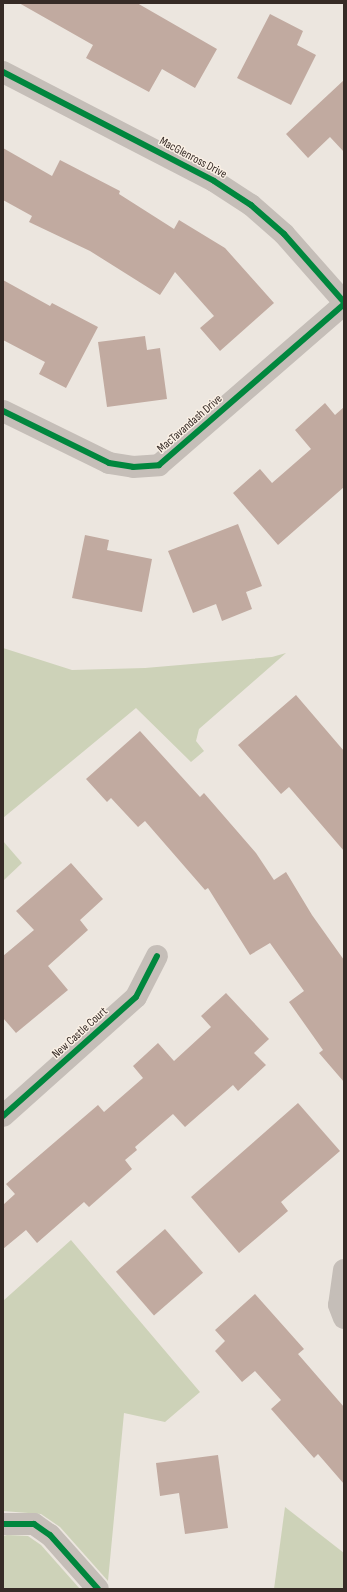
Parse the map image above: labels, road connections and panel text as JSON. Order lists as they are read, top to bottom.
{
  "streets": {
    "street": ["MacGlenross Drive", "MacTavandash Drive", "New Castle Court"]
  },
  "crossings": [
    ["MacGlenross Drive", "MacTavandash Drive"]
  ]
}
